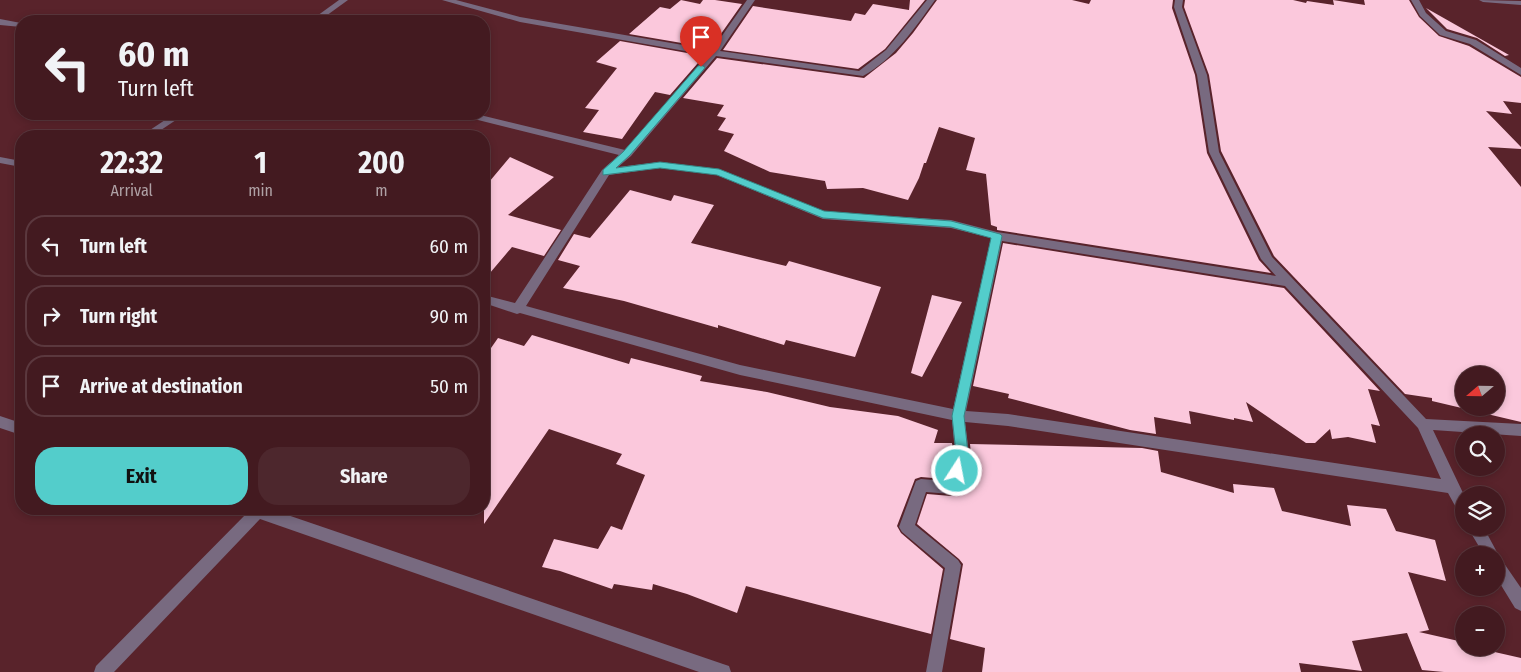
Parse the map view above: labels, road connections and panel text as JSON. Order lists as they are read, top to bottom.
{
  "north": "left",
  "page": {
    "turn": ["60 m", "Turn left"],
    "eta": [
      "22:32",
      "Arrival",
      "1",
      "min",
      "200",
      "m"
    ],
    "list": [
      {
        "name": "Turn left",
        "value": "60 m"
      },
      {
        "name": "Turn right",
        "value": "90 m"
      },
      {
        "name": "Arrive at destination",
        "value": "50 m"
      }
    ],
    "map_buttons": ["+", "−"],
    "buttons": ["Exit", "Share"]
  }
}
